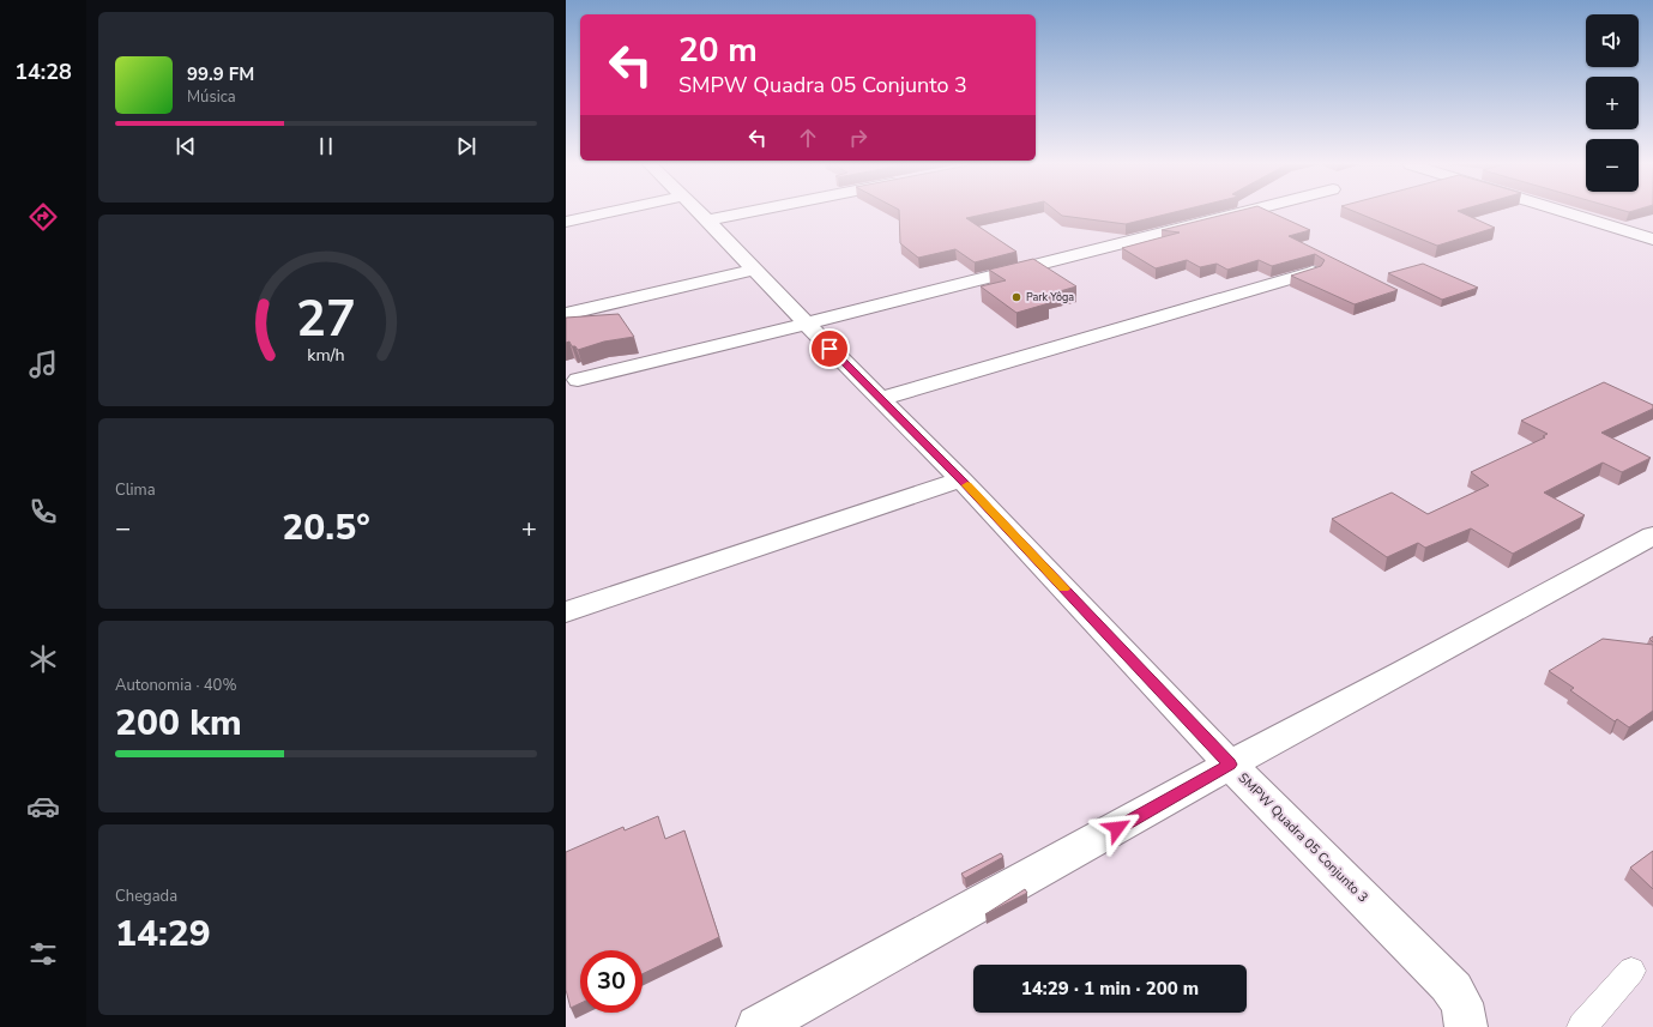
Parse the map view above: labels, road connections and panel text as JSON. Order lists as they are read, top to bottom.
{
  "streets": {
    "street": ["SMPW Quadra 05 Conjunto 3"]
  },
  "places": ["Park Yôga"],
  "page": {
    "tabs": "14:28",
    "map_buttons": ["+", "−"],
    "turn": ["20 m", "SMPW Quadra 05 Conjunto 3"],
    "song": ["99.9 FM", "Música"],
    "tile": [
      "Clima",
      ["Autonomia · 40%", "200 km"],
      ["Chegada", "14:29"]
    ],
    "heat": ["−", "20.5°", "+"],
    "limit": "30",
    "trip": "14:29 · 1 min · 200 m",
    "gauge": ["27", "km/h"]
  }
}
